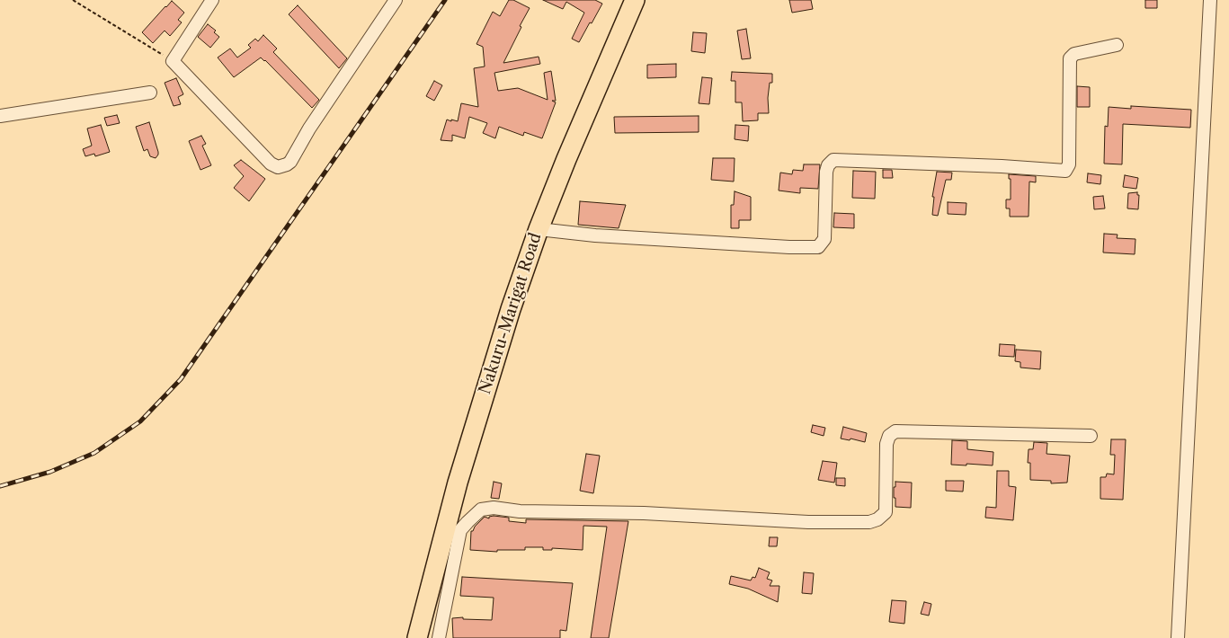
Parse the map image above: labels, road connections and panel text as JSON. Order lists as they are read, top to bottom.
{
  "streets": {
    "main road": ["Nakuru-Marigat Road"]
  }
}
